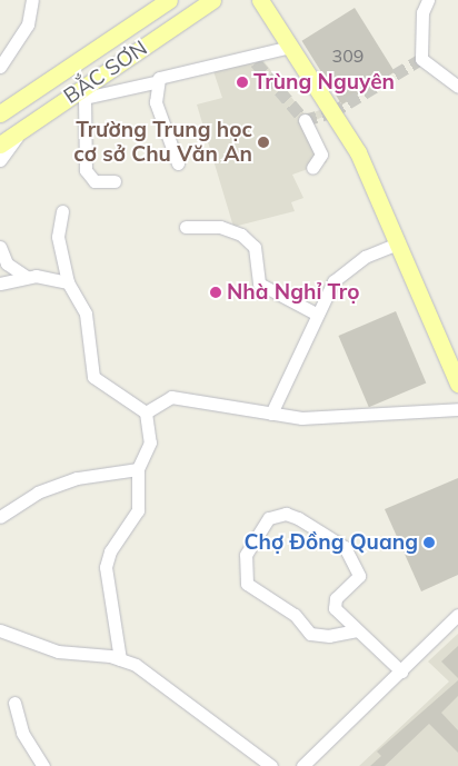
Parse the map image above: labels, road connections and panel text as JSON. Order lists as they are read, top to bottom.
{
  "streets": {
    "main road": ["BẮC SƠN"]
  },
  "places": [
    "Trùng Nguyên",
    "Trường Trung học cơ sở Chu Văn An",
    "Nhà Nghỉ Trọ",
    "Chợ Đồng Quang"
  ],
  "house_numbers": ["309"]
}
